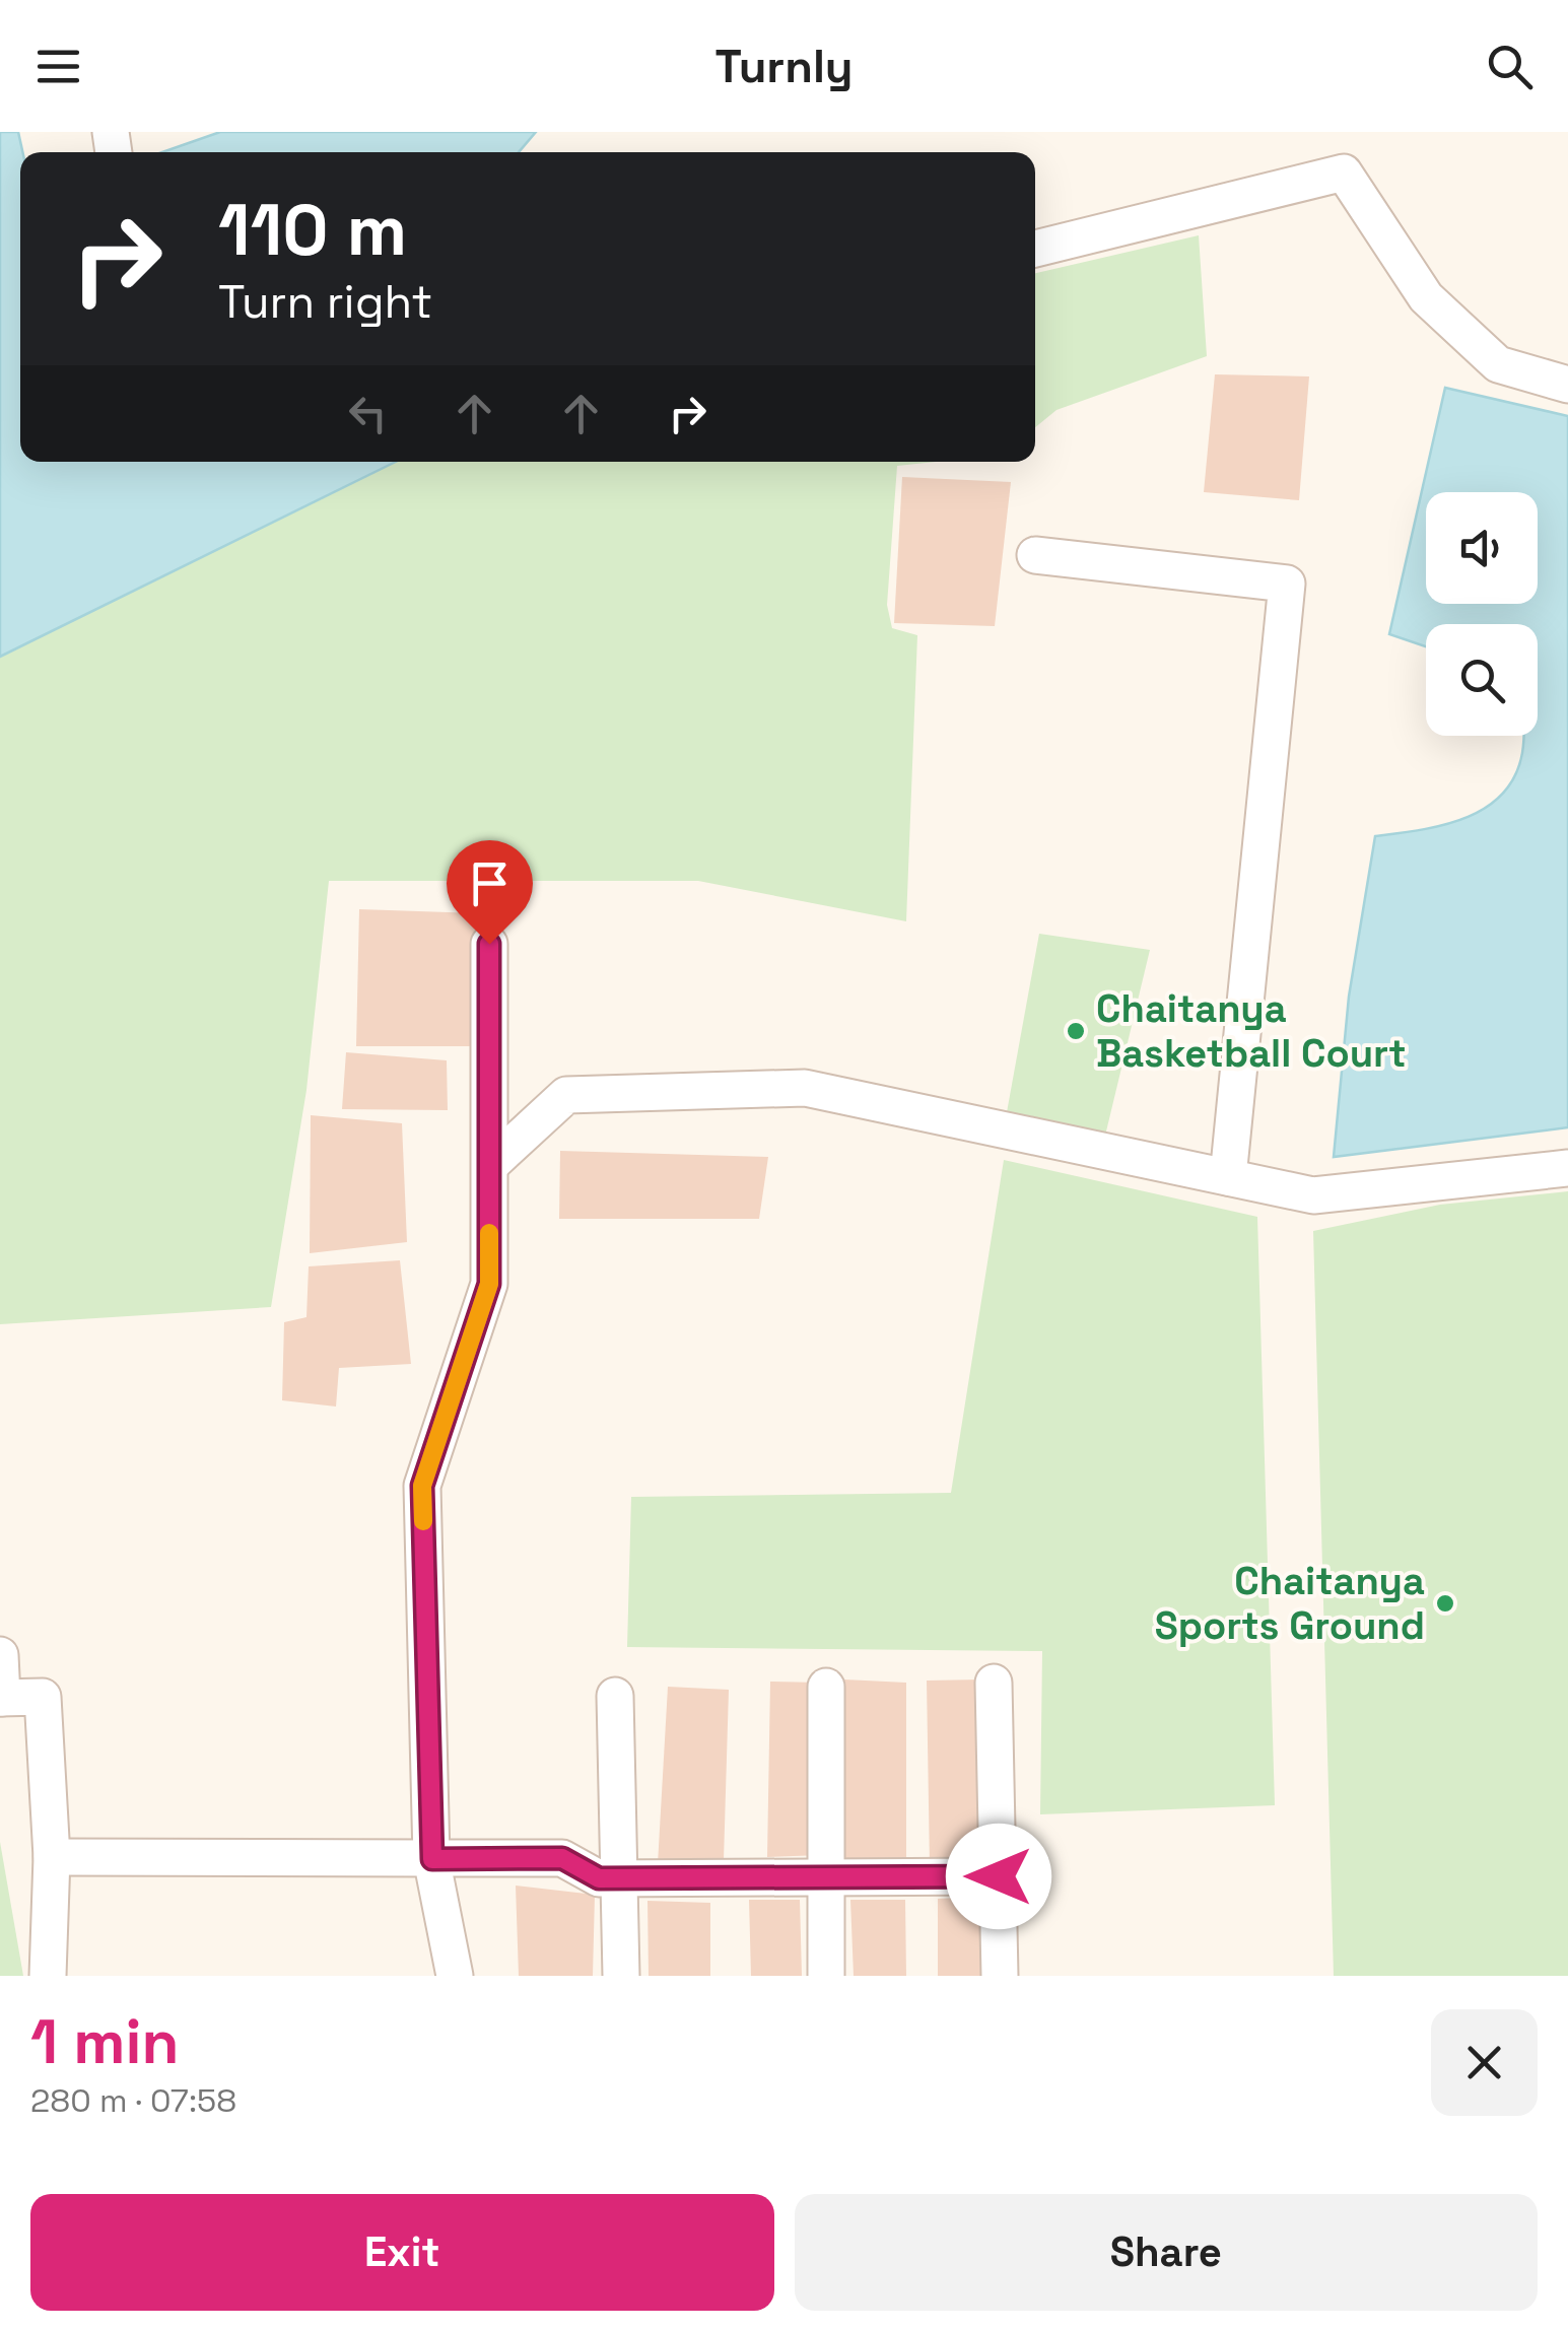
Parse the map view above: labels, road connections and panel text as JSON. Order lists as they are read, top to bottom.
{
  "places": ["Chaitanya Basketball Court", "Chaitanya Sports Ground"],
  "page": {
    "header": "Turnly",
    "turn": ["110 m", "Turn right"],
    "heading": ["1 min", "280 m · 07:58"],
    "buttons": ["Exit", "Share"]
  }
}
